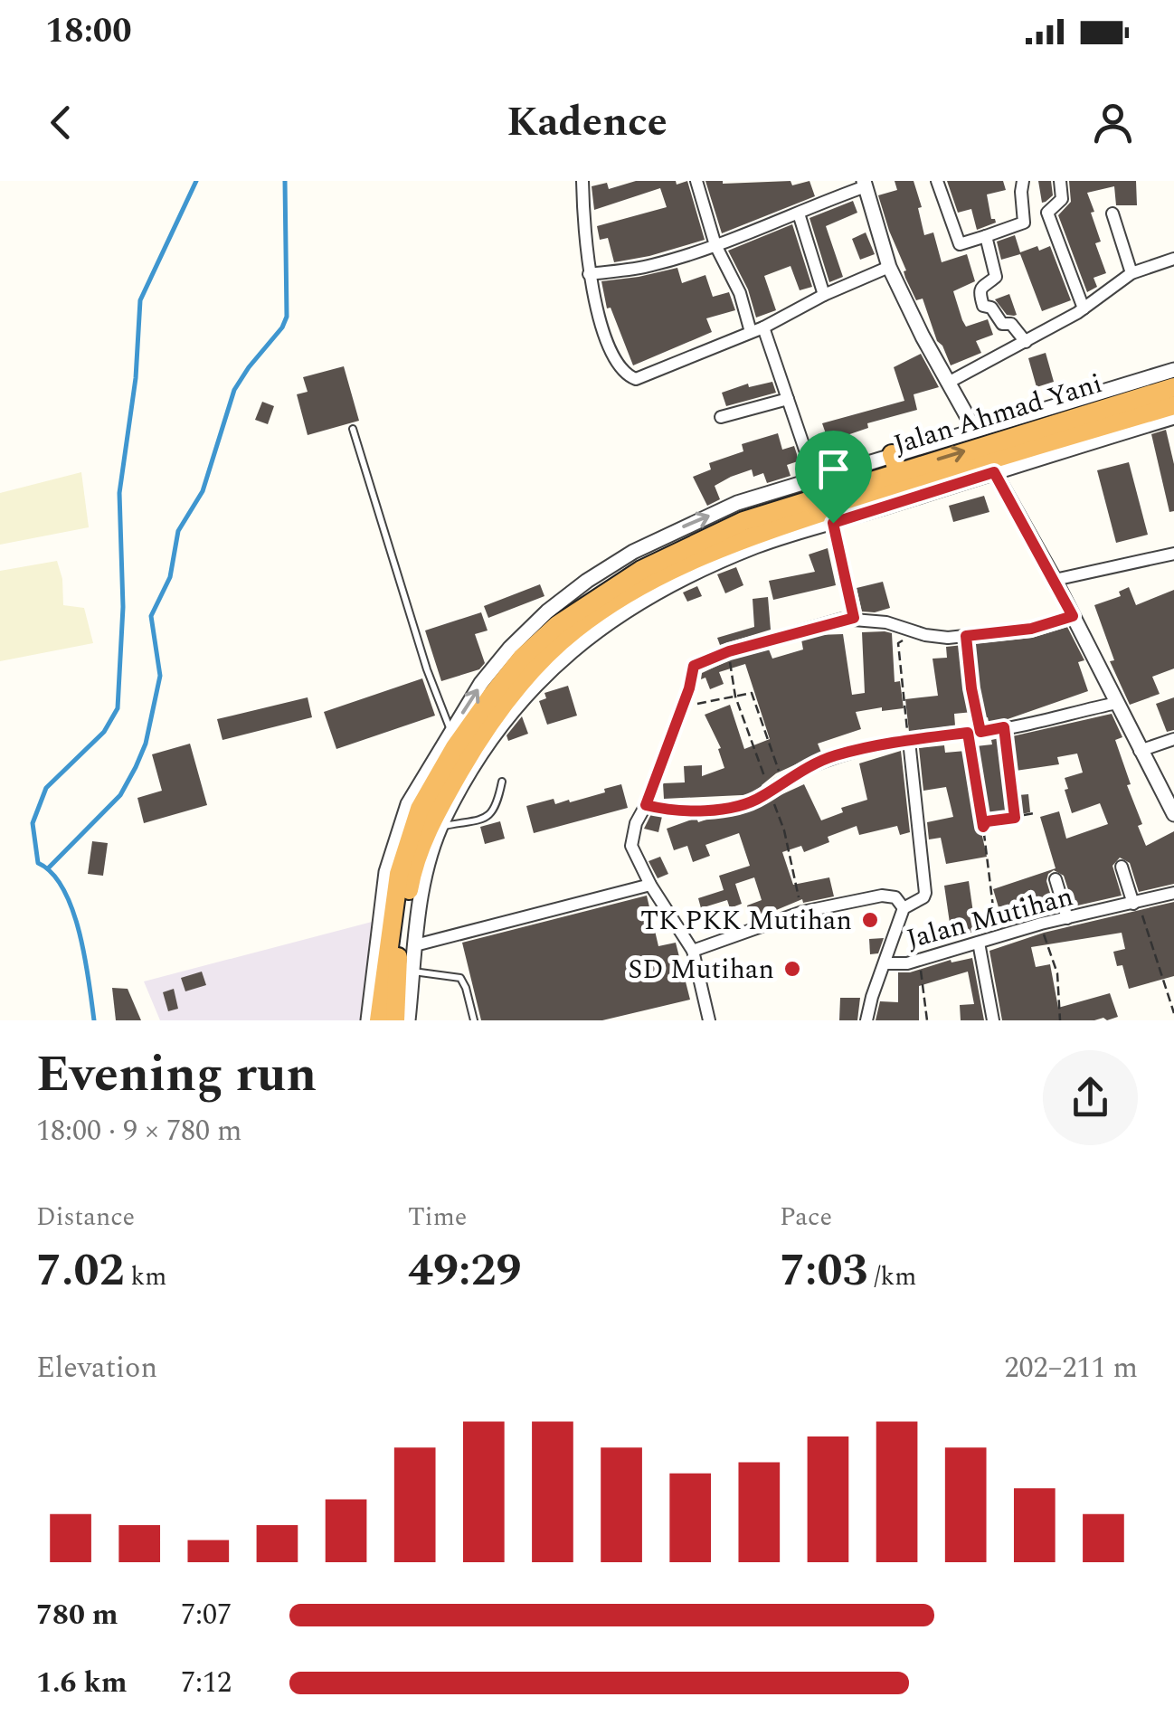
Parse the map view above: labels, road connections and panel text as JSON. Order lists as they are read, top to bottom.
{
  "streets": {
    "highway": ["Jalan Ahmad Yani"],
    "street": ["Jalan Mutihan"]
  },
  "places": ["TK PKK Mutihan", "SD Mutihan"],
  "page": {
    "status": "18:00",
    "header": "Kadence",
    "heading": ["Evening run", "18:00 · 9 × 780 m"],
    "stats": [
      ["Distance", "7.02 km"],
      ["Time", "49:29"],
      ["Pace", "7:03 /km"]
    ],
    "chart": ["Elevation", "202–211 m"],
    "list": [
      {
        "name": "780 m",
        "note": "7:07"
      },
      {
        "name": "1.6 km",
        "note": "7:12"
      }
    ]
  }
}
